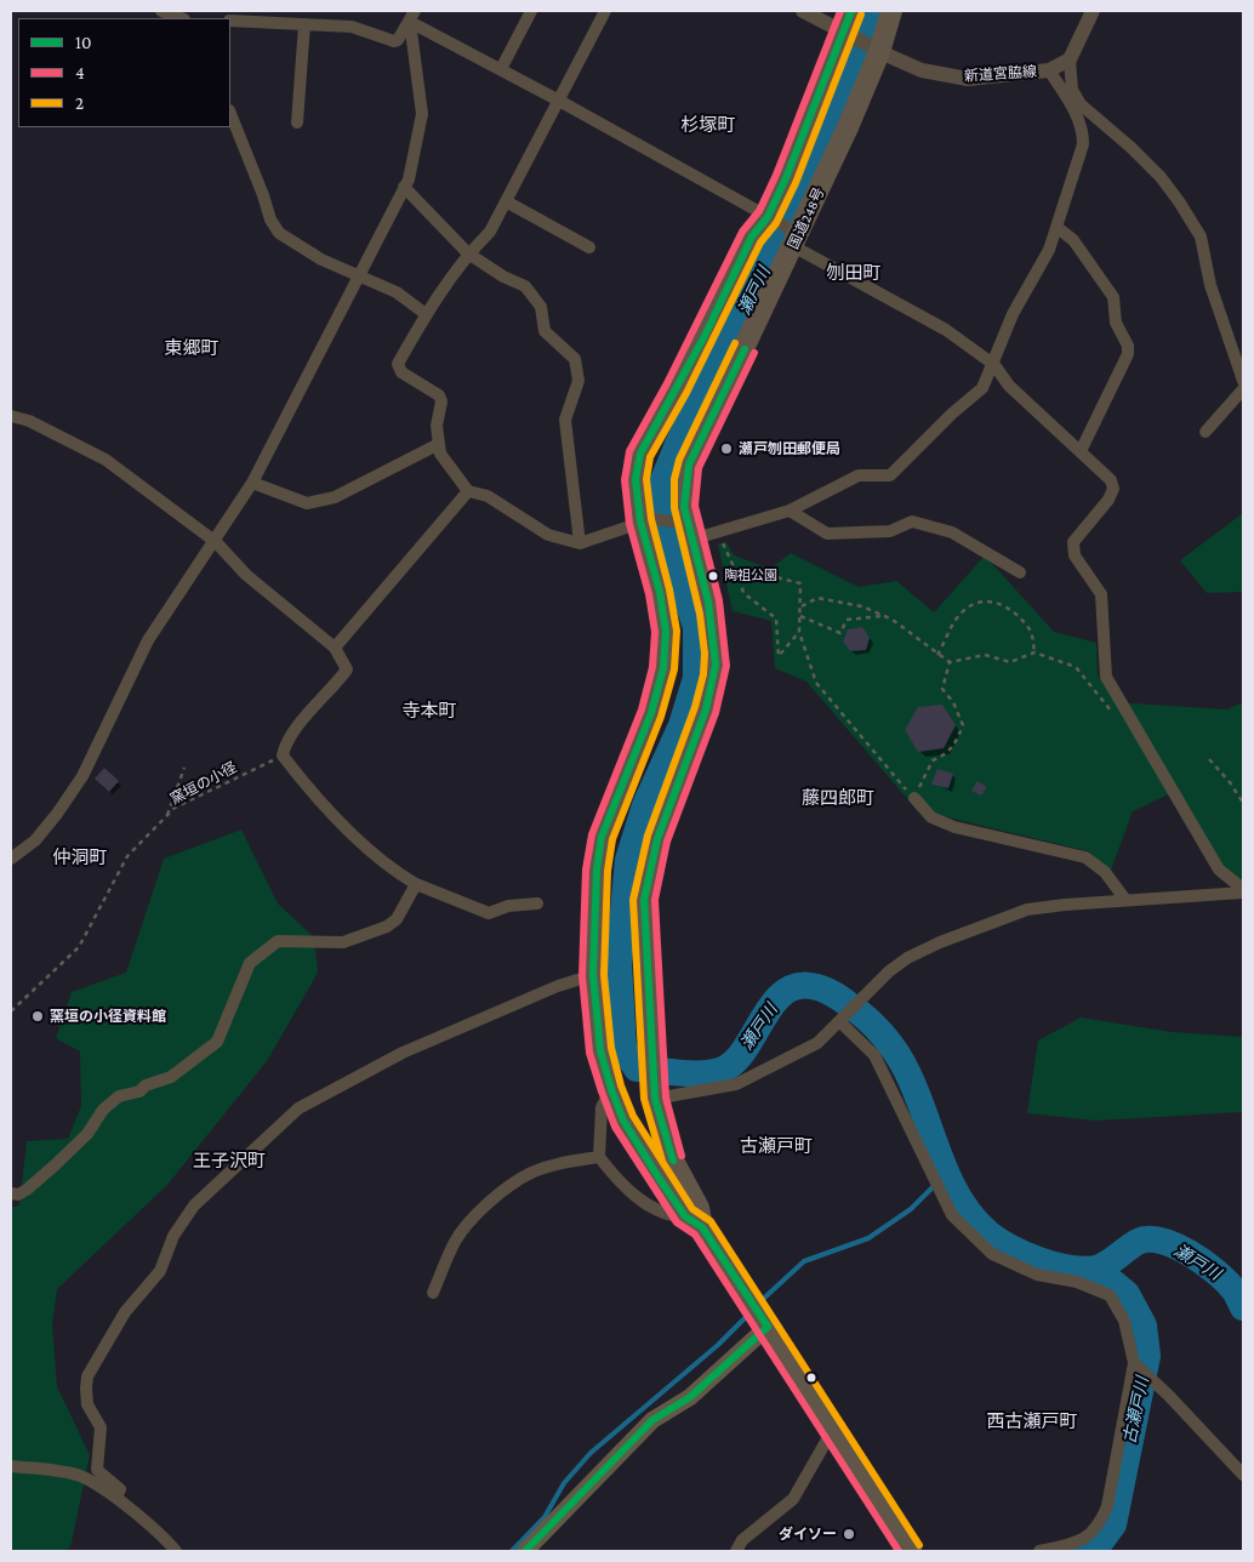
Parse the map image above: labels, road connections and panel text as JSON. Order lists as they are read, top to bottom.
{
  "streets": {
    "highway": ["国道248号"],
    "street": ["新道宮脇線"],
    "path": ["窯垣の小径"]
  },
  "crossings": [
    ["新道宮脇線", "国道248号"]
  ],
  "districts": [
    "杉塚町",
    "刎田町",
    "東郷町",
    "寺本町",
    "藤四郎町",
    "仲洞町",
    "古瀬戸町",
    "王子沢町",
    "西古瀬戸町"
  ],
  "water": ["瀬戸川", "古瀬戸川"],
  "places": [
    "瀬戸刎田郵便局",
    "陶祖公園",
    "窯垣の小径資料館",
    "ダイソー"
  ],
  "lines": ["transit line 10", "transit line 4", "transit line 2"],
  "legend": ["10", "4", "2"]
}
